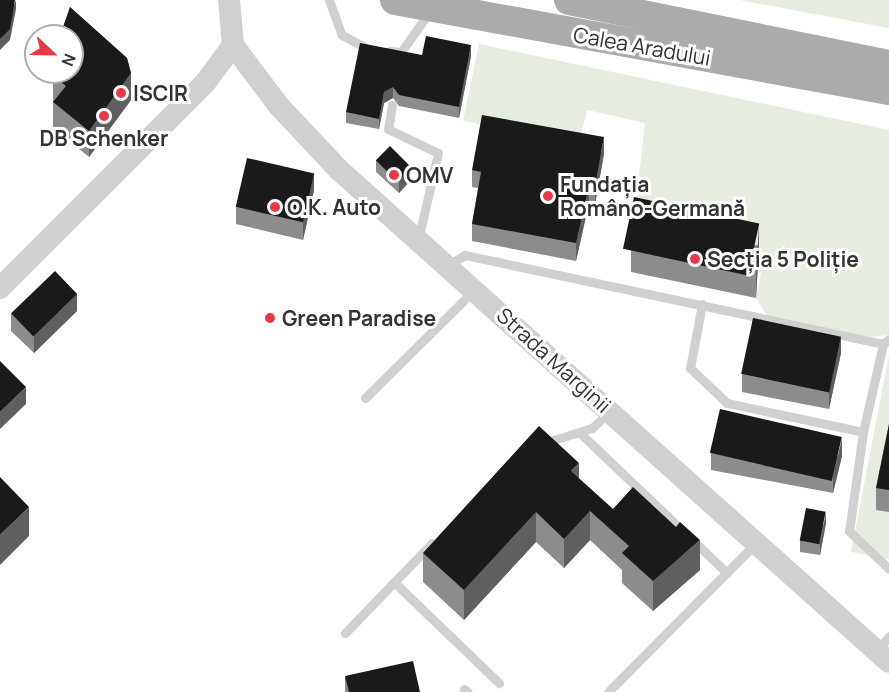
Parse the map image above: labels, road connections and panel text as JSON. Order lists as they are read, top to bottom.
{
  "streets": {
    "main road": ["Calea Aradului"],
    "street": ["Strada Marginii"]
  },
  "places": [
    "ISCIR",
    "DB Schenker",
    "OMV",
    "Fundația Româno-Germană",
    "O.K. Auto",
    "Secția 5 Poliție",
    "Green Paradise"
  ],
  "north": "right"
}
